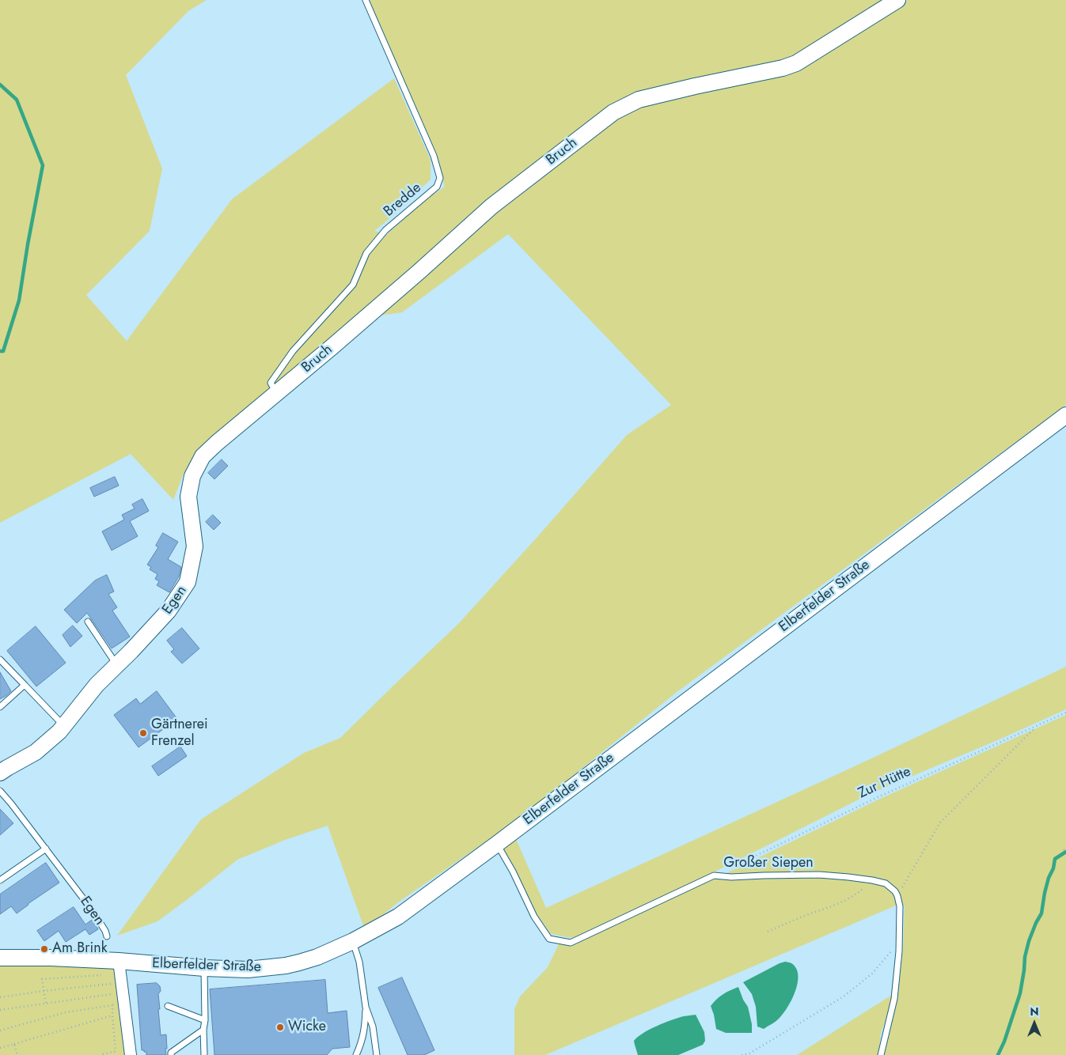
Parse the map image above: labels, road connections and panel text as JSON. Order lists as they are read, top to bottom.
{
  "streets": {
    "main road": ["Bruch", "Elberfelder Straße", "Egen"],
    "lane": ["Bredde", "Großer Siepen"],
    "path": ["Zur Hütte"]
  },
  "crossings": [
    ["Bruch", "Bredde"],
    ["Bruch", "Egen"],
    ["Bredde", "Egen"],
    ["Elberfelder Straße", "Großer Siepen"],
    ["Zur Hütte", "Großer Siepen"]
  ],
  "places": ["Gärtnerei Frenzel", "Am Brink", "Wicke"],
  "north": "top"
}
